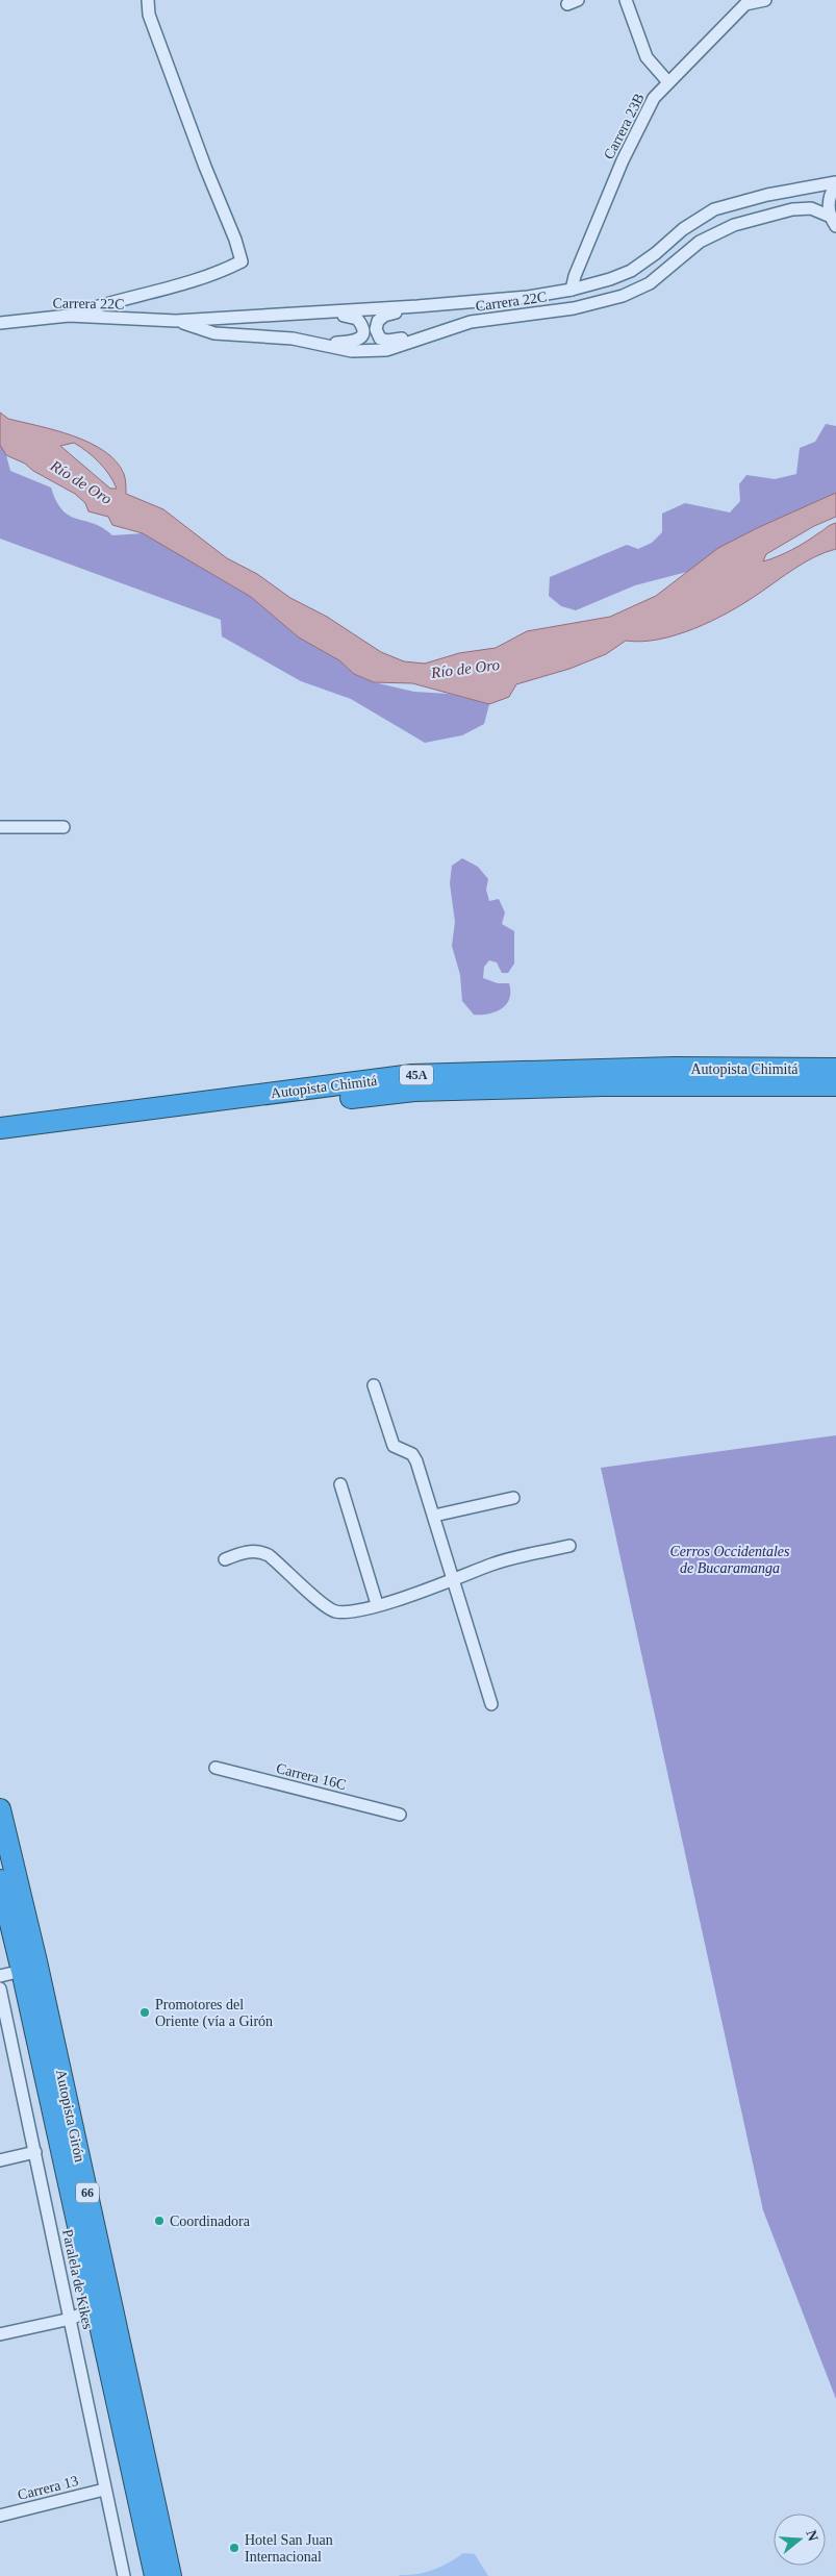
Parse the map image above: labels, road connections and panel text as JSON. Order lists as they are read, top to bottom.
{
  "streets": {
    "highway": [
      "Autopista Chimitá",
      "45A",
      "Autopista Girón",
      "66"
    ],
    "street": [
      "Carrera 23B",
      "Carrera 22C",
      "Carrera 16C",
      "Paralela de Kikes",
      "Carrera 13"
    ]
  },
  "crossings": [
    ["Carrera 23B", "Carrera 22C"],
    ["Paralela de Kikes", "Carrera 13"]
  ],
  "water": ["Río de Oro"],
  "parks": ["Cerros Occidentales de Bucaramanga"],
  "places": ["Promotores del Oriente (vía a Girón", "Coordinadora", "Hotel San Juan Internacional"],
  "north": "right"
}
